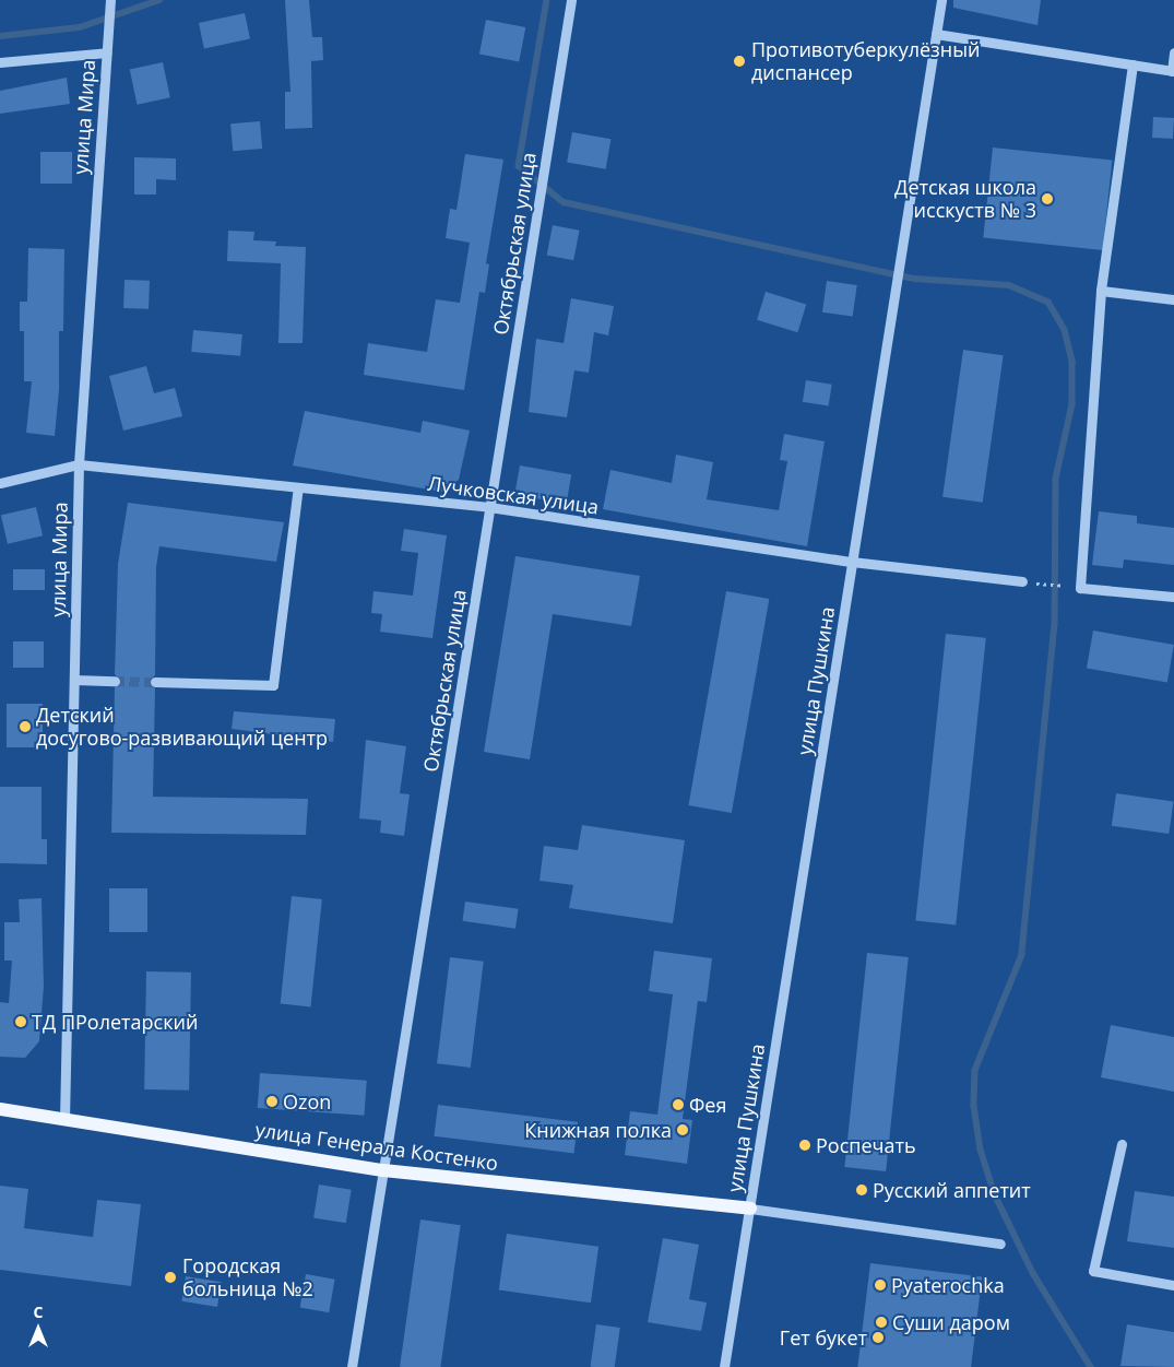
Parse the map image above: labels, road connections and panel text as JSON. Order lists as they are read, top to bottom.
{
  "streets": {
    "main road": ["улица Генерала Костенко"],
    "street": [
      "улица Мира",
      "Октябрьская улица",
      "Лучковская улица",
      "улица Пушкина"
    ]
  },
  "crossings": [
    ["улица Мира", "Лучковская улица"],
    ["улица Мира", "улица Генерала Костенко"],
    ["Октябрьская улица", "Лучковская улица"],
    ["Октябрьская улица", "улица Генерала Костенко"],
    ["Лучковская улица", "улица Пушкина"],
    ["улица Пушкина", "улица Генерала Костенко"]
  ],
  "places": [
    "Противотуберкулёзный диспансер",
    "Детская школа исскуств № 3",
    "Детский досугово-развивающий центр",
    "ТД ПРолетарский",
    "Ozon",
    "Фея",
    "Книжная полка",
    "Роспечать",
    "Русский аппетит",
    "Городская больница №2",
    "Pyaterochka",
    "Суши даром",
    "Гет букет"
  ],
  "north": "top"
}
